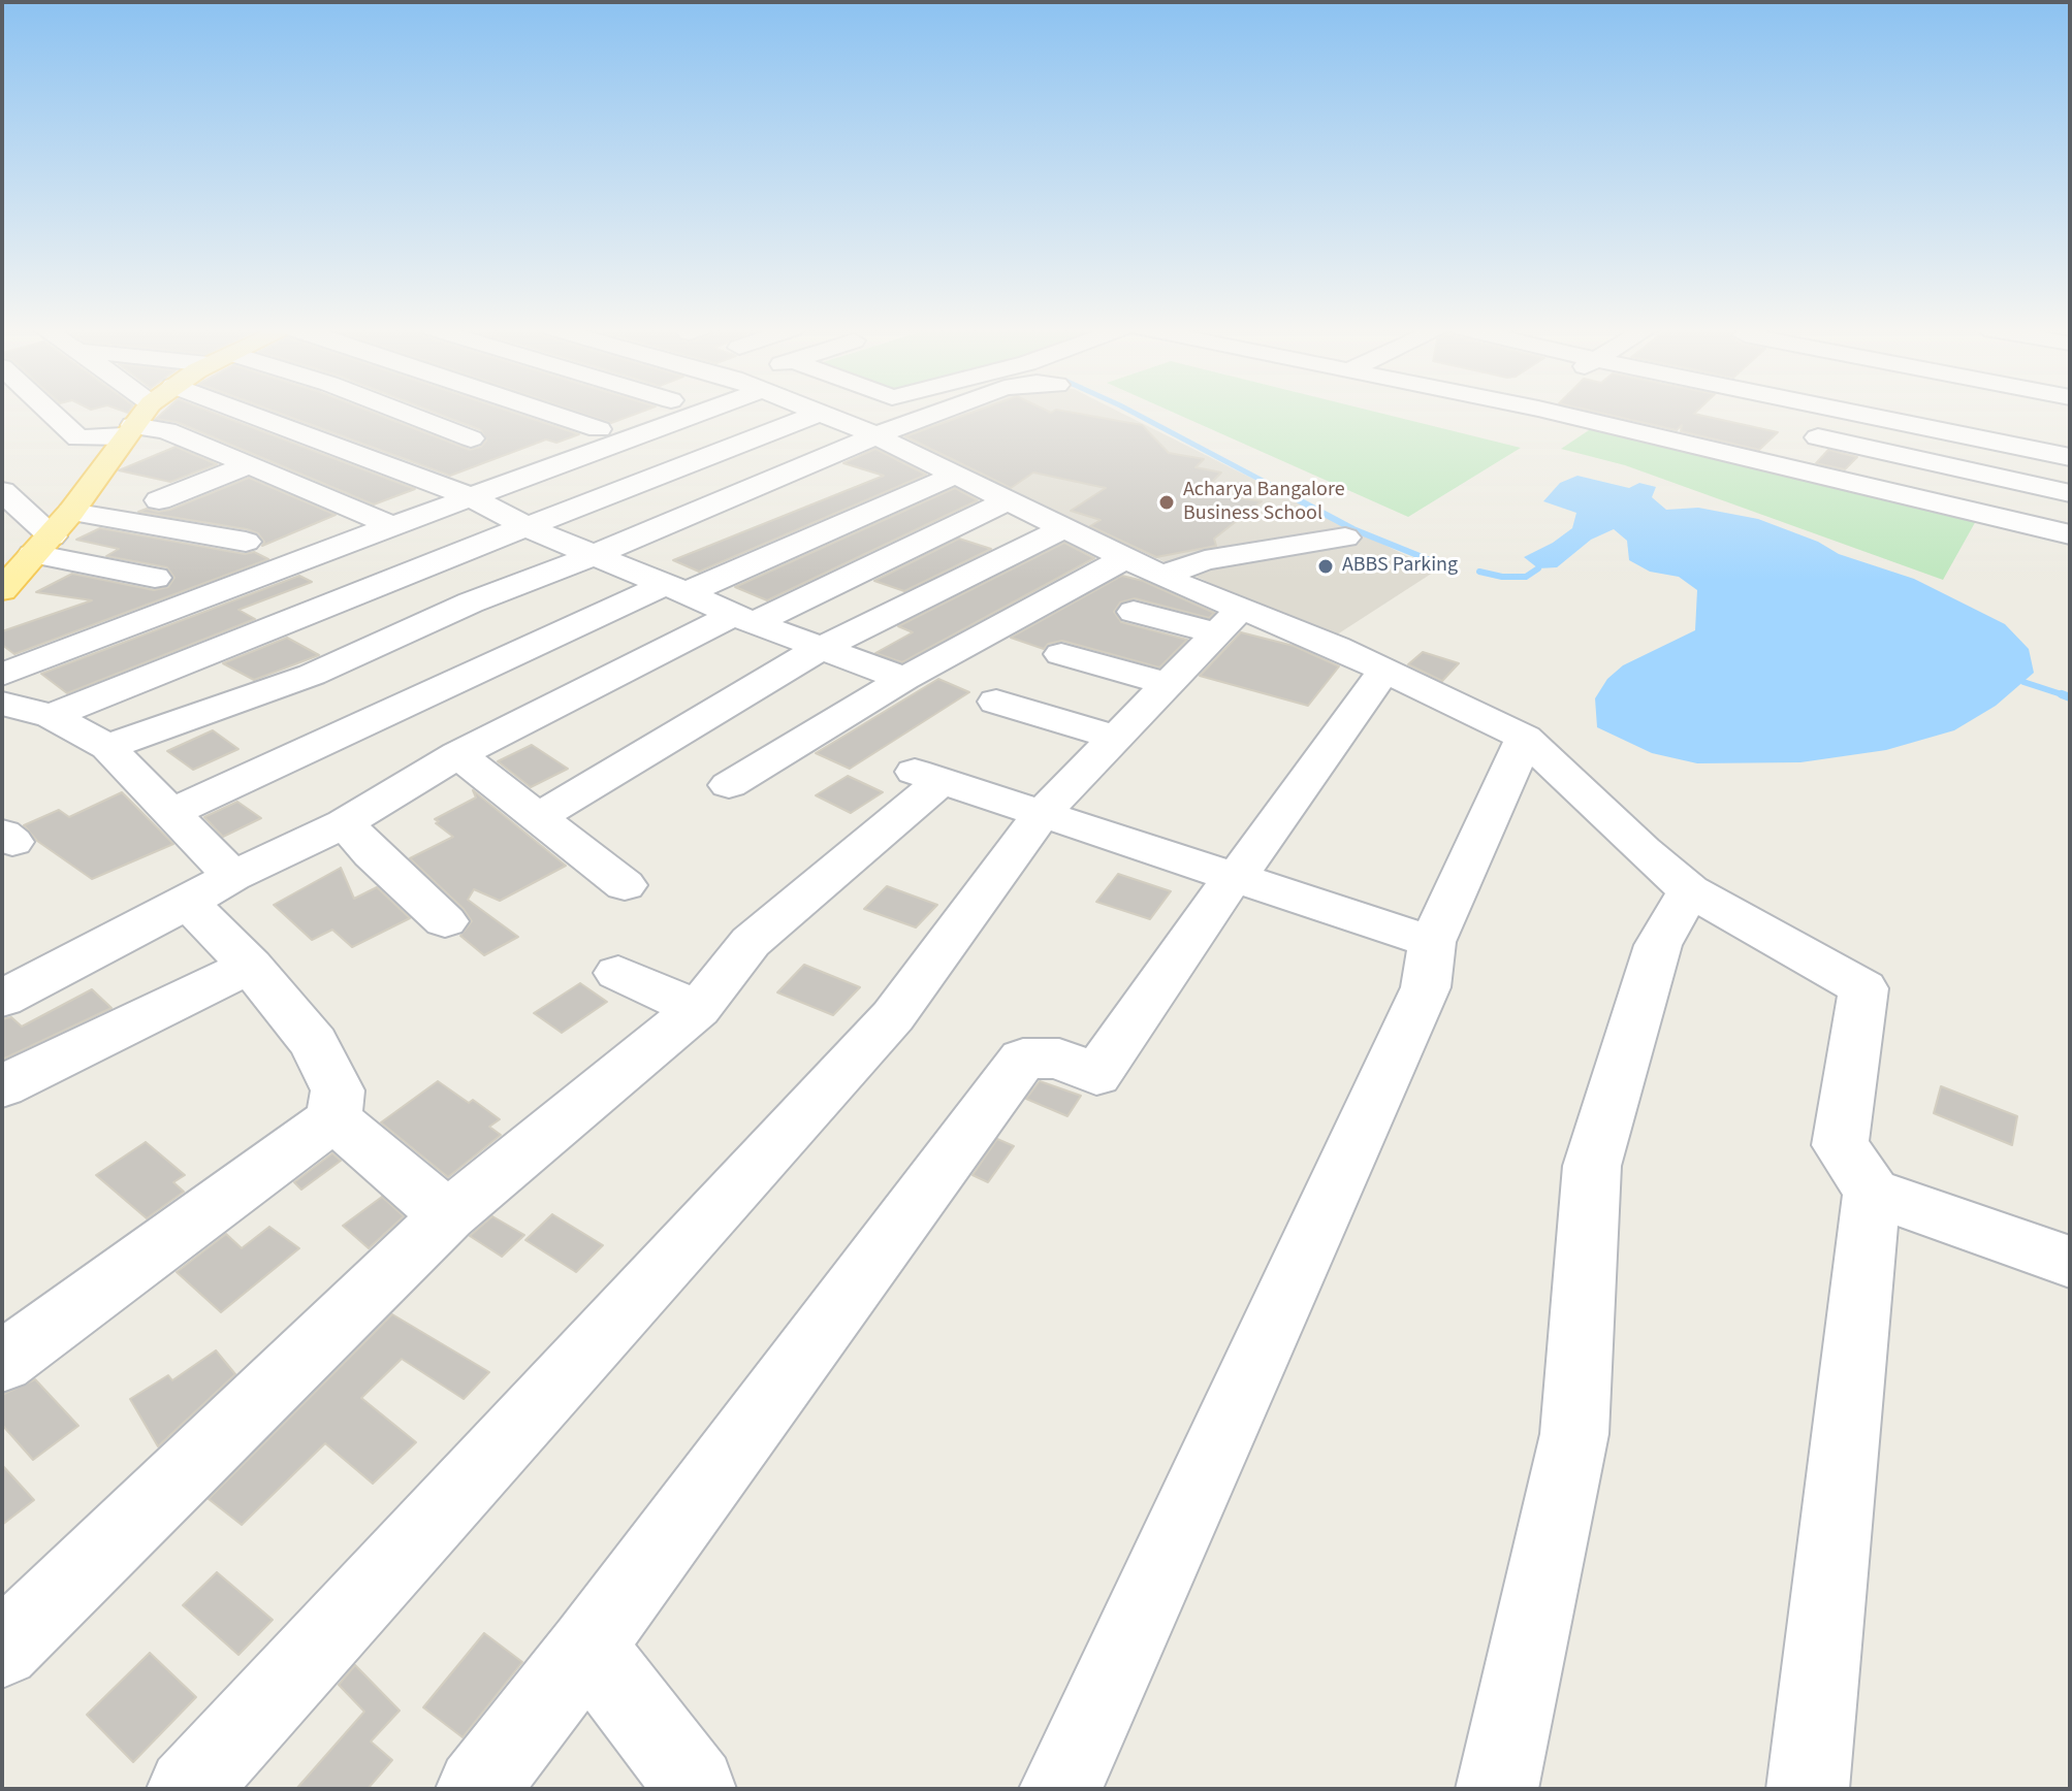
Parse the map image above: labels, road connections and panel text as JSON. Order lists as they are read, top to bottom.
{
  "places": ["Acharya Bangalore Business School", "ABBS Parking"]
}
